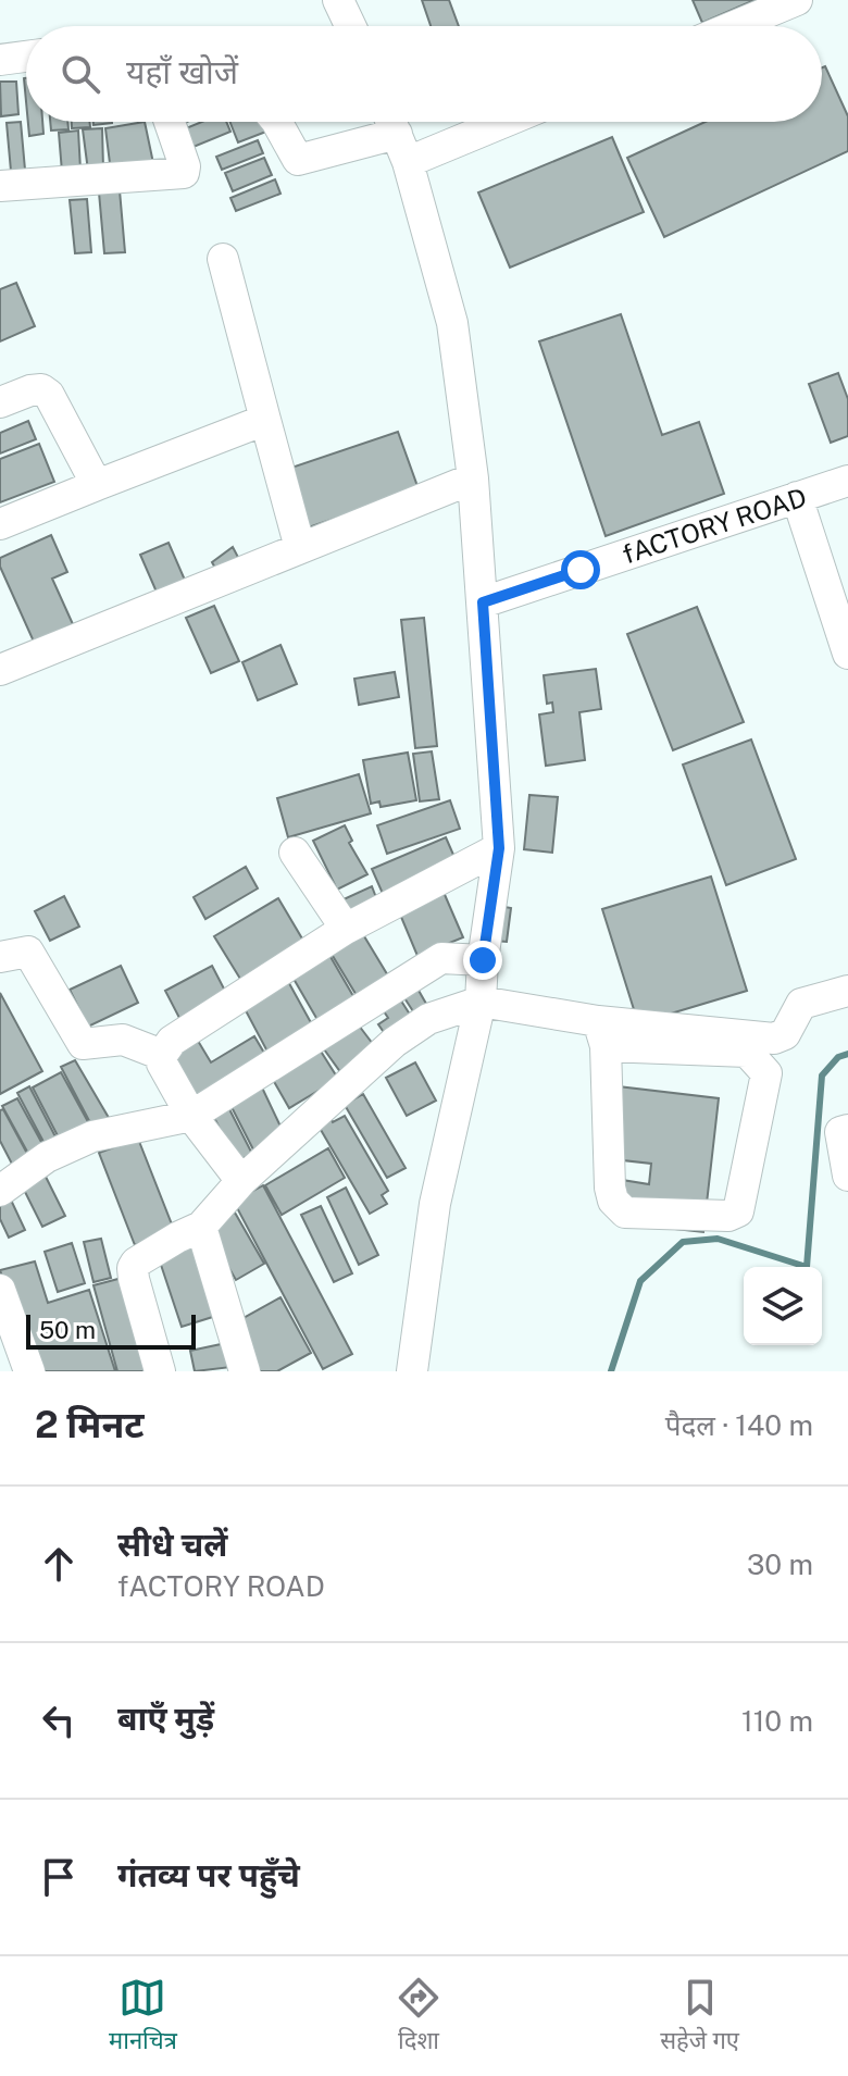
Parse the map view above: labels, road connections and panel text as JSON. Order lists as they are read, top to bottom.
{
  "streets": {
    "street": ["fACTORY ROAD"]
  },
  "scale_bar": "50 m",
  "page": {
    "search": "यहाँ खोजें",
    "scale": "50 m",
    "heading": ["2 मिनट", "पैदल · 140 m"],
    "list": [
      ["सीधे चलें", "fACTORY ROAD", "30 m"],
      ["बाएँ मुड़ें", "110 m"],
      "गंतव्य पर पहुँचे"
    ],
    "nav": ["मानचित्र", "दिशा", "सहेजे गए"]
  }
}
